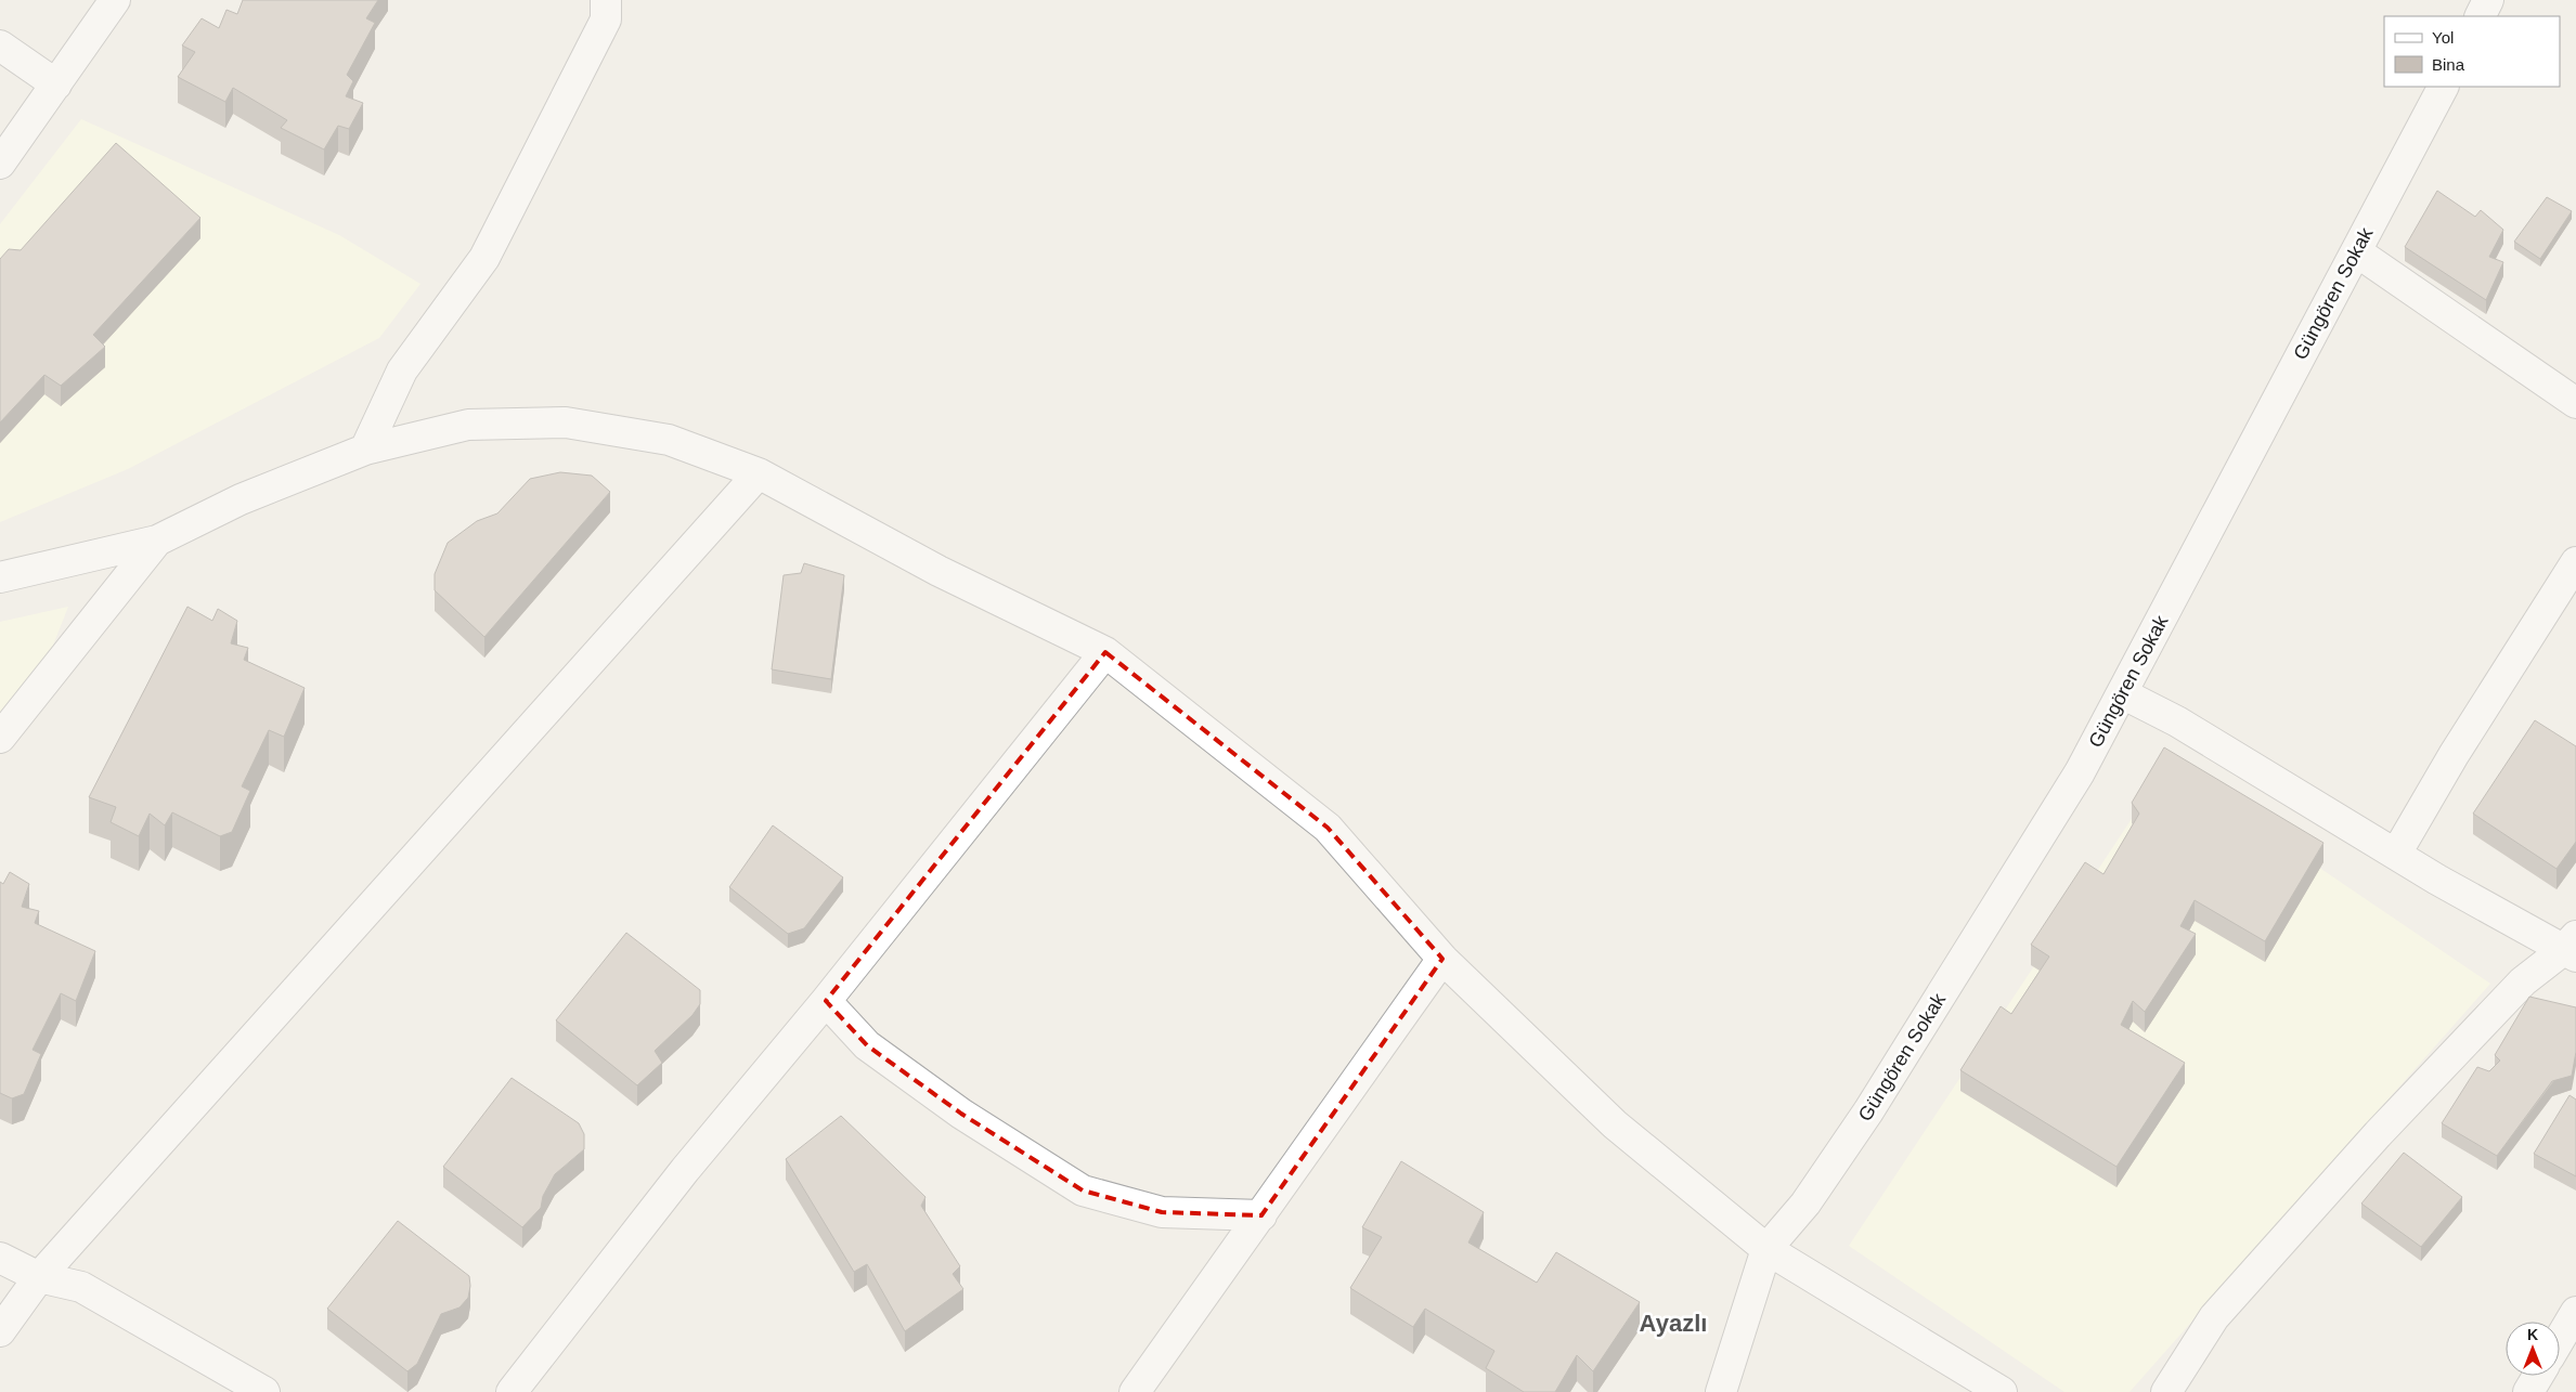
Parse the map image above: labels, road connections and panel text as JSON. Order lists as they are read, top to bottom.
{
  "streets": {
    "street": ["Güngören Sokak"]
  },
  "districts": ["Ayazlı"],
  "legend": ["Yol", "Bina"],
  "north": "top"
}
